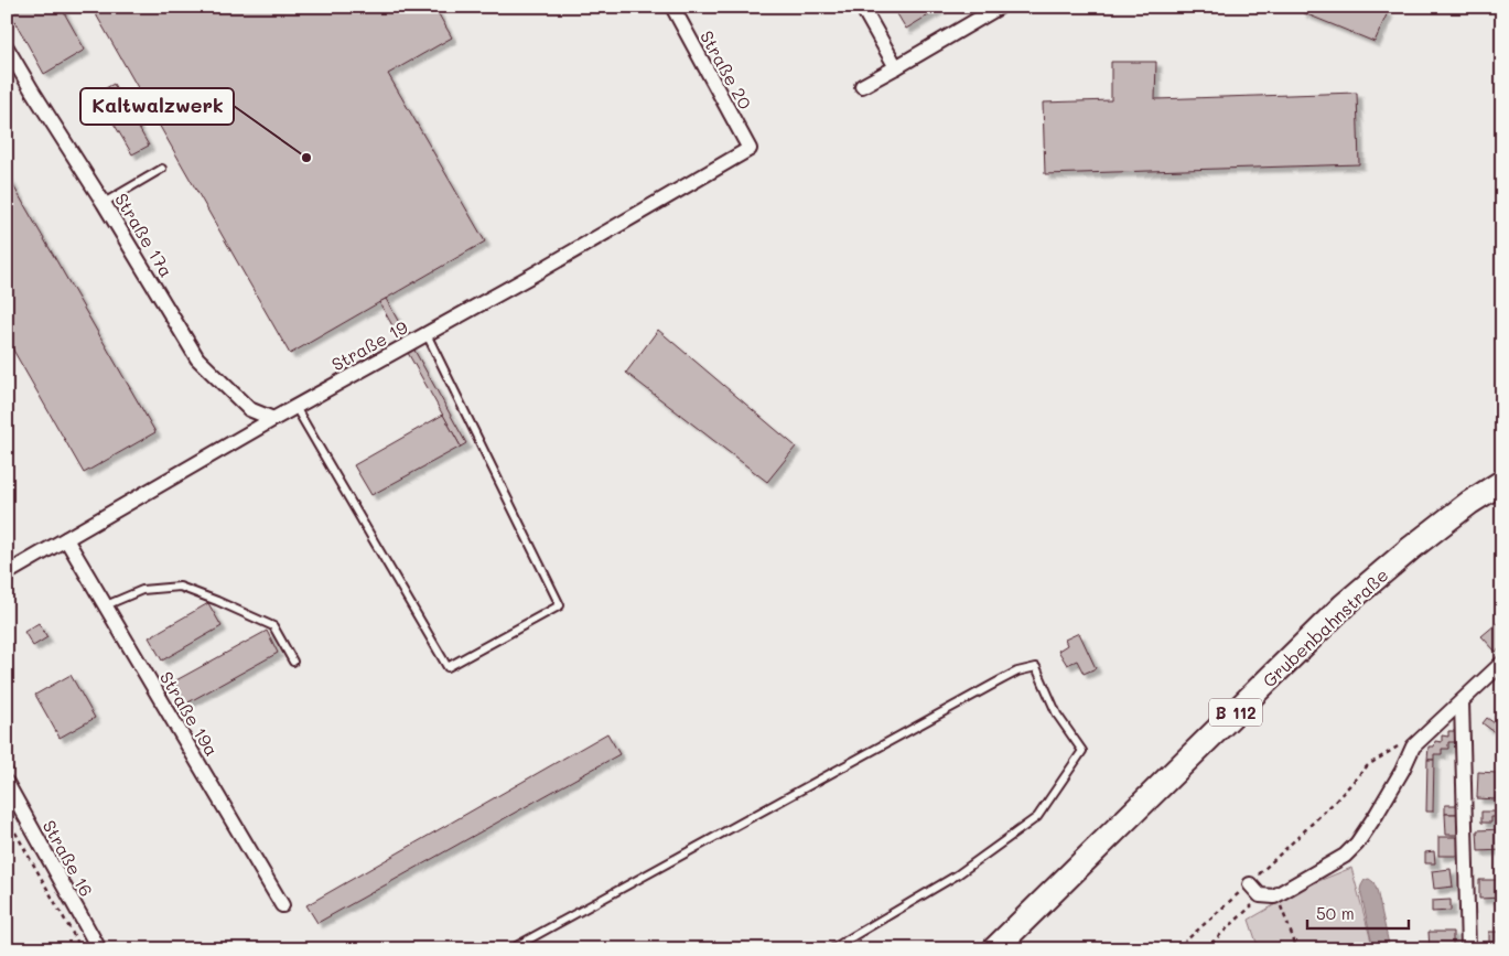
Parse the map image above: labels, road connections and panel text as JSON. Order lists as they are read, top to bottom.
{
  "streets": {
    "main road": ["Grubenbahnstraße", "B 112"],
    "street": [
      "Straße 20",
      "Straße 17a",
      "Straße 19",
      "Straße 19a",
      "Straße 16"
    ]
  },
  "crossings": [
    ["Straße 20", "Straße 19"],
    ["Straße 17a", "Straße 19"],
    ["Straße 19", "Straße 19a"]
  ],
  "places": ["Kaltwalzwerk"],
  "scale_bar": "50 m"
}
